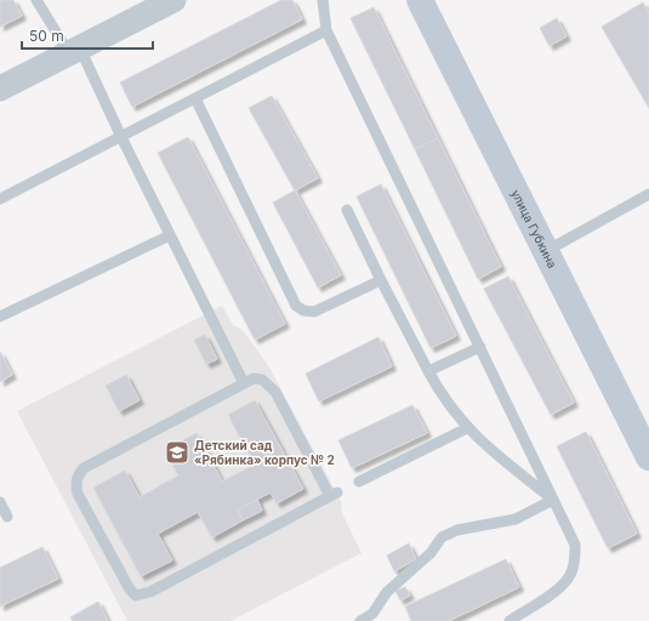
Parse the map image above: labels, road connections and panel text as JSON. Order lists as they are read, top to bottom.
{
  "streets": {
    "main road": ["улица Губкина"]
  },
  "places": {
    "school or university": ["Детский сад «Рябинка» корпус № 2"]
  },
  "scale_bar": "50 m"
}
